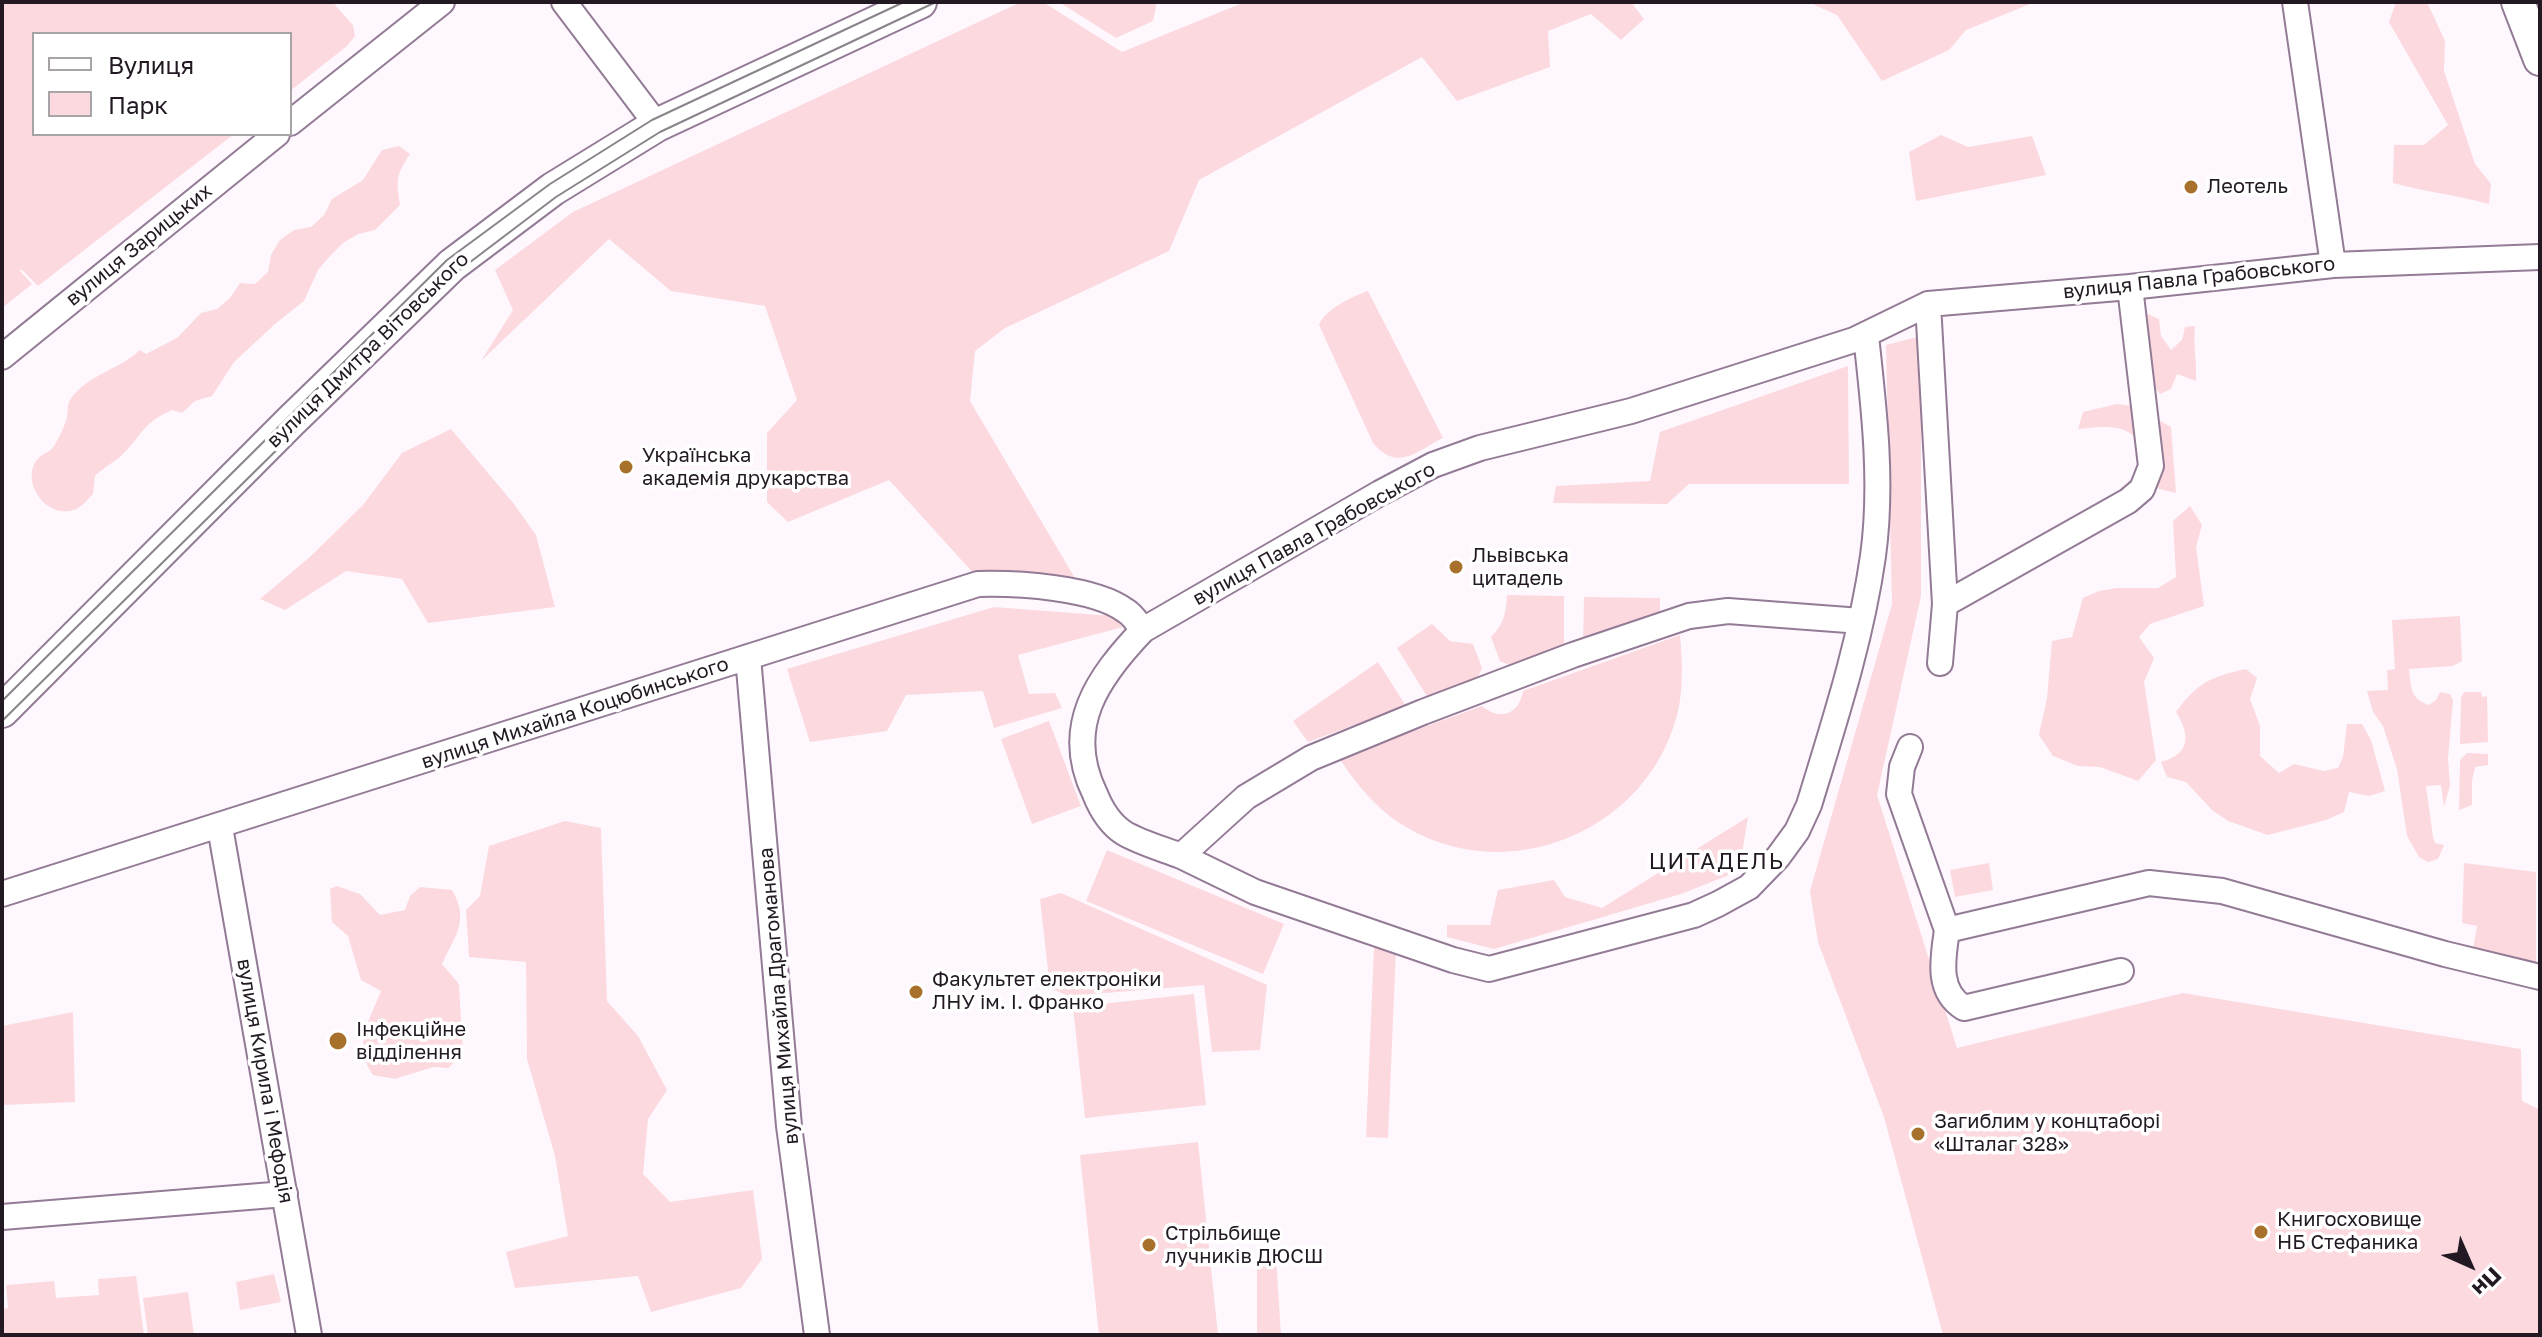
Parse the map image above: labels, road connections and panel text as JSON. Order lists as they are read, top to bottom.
{
  "streets": {
    "main road": ["вулиця Дмитра Вітовського"],
    "street": [
      "вулиця Зарицьких",
      "вулиця Павла Грабовського",
      "вулиця Михайла Коцюбинського",
      "вулиця Михайла Драгоманова",
      "вулиця Кирила і Мефодія"
    ]
  },
  "crossings": [
    ["вулиця Павла Грабовського", "вулиця Михайла Коцюбинського"],
    ["вулиця Михайла Коцюбинського", "вулиця Михайла Драгоманова"],
    ["вулиця Михайла Коцюбинського", "вулиця Кирила і Мефодія"]
  ],
  "districts": ["ЦИТАДЕЛЬ"],
  "places": [
    "Леотель",
    "Українська академія друкарства",
    "Львівська цитадель",
    "Факультет електроніки ЛНУ ім. І. Франко",
    "Інфекційне відділення",
    "Загиблим у концтаборі «Шталаг 328»",
    "Книгосховище НБ Стефаника",
    "Стрільбище лучників ДЮСШ"
  ],
  "legend": ["Вулиця", "Парк"],
  "north": "bottom right"
}
